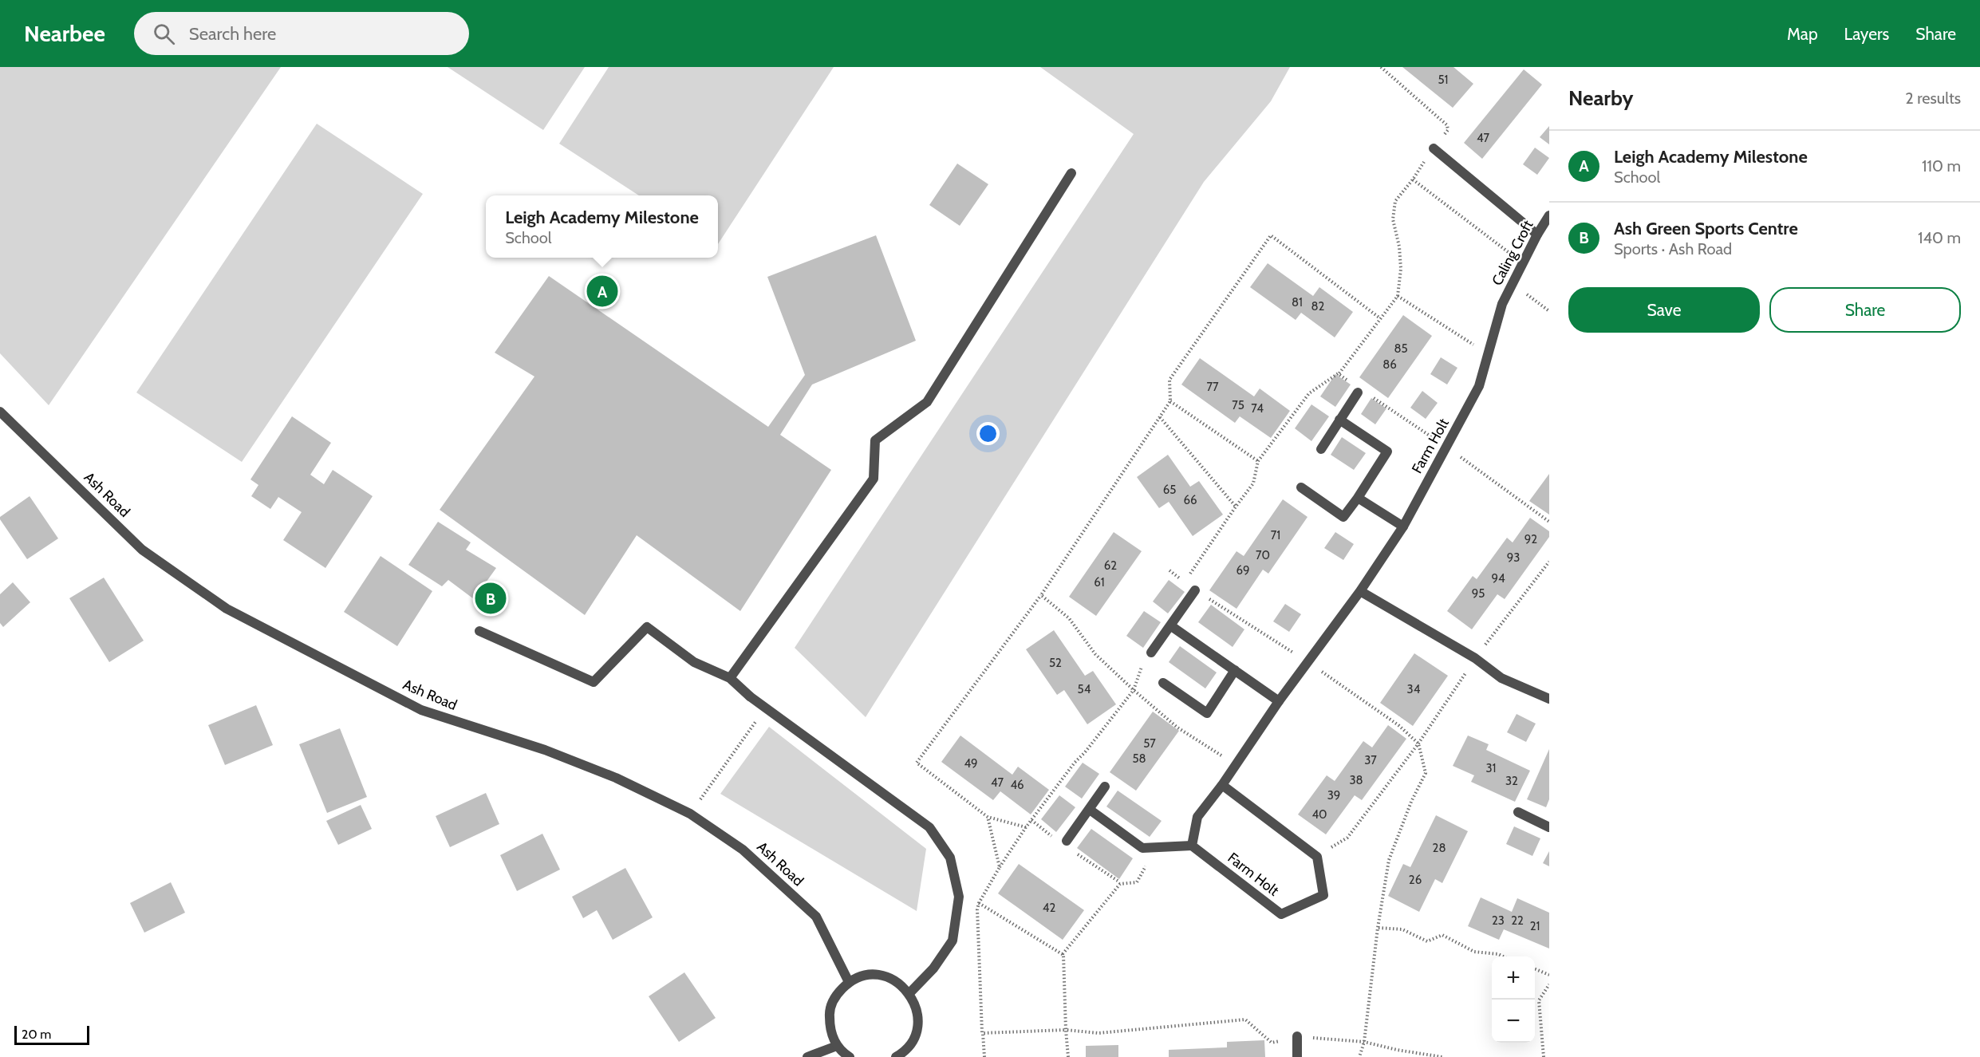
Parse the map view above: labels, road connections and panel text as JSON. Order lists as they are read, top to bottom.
{
  "streets": {
    "street": ["Caling Croft", "Farm Holt", "Ash Road"]
  },
  "crossings": [
    ["Caling Croft", "Farm Holt"]
  ],
  "house_numbers": [
    "51",
    "47",
    "81",
    "82",
    "85",
    "86",
    "77",
    "75",
    "74",
    "65",
    "66",
    "71",
    "92",
    "70",
    "93",
    "62",
    "69",
    "94",
    "61",
    "95",
    "52",
    "54",
    "34",
    "57",
    "58",
    "37",
    "49",
    "31",
    "38",
    "32",
    "47",
    "46",
    "39",
    "40",
    "28",
    "26",
    "42",
    "23",
    "22",
    "21"
  ],
  "scale_bar": "20 m",
  "page": {
    "header": "Nearbee",
    "search": "Search here",
    "nav": ["Map", "Layers", "Share"],
    "heading": ["Nearby", "2 results"],
    "list": [
      {
        "mark": "A",
        "name": "Leigh Academy Milestone",
        "note": "School",
        "value": "110 m"
      },
      {
        "mark": "B",
        "name": "Ash Green Sports Centre",
        "note": "Sports · Ash Road",
        "value": "140 m"
      }
    ],
    "popup": ["Leigh Academy Milestone", "School"],
    "buttons": ["Save", "Share"],
    "pins": ["A", "B"],
    "map_buttons": ["+", "−"],
    "scale": "20 m"
  }
}
